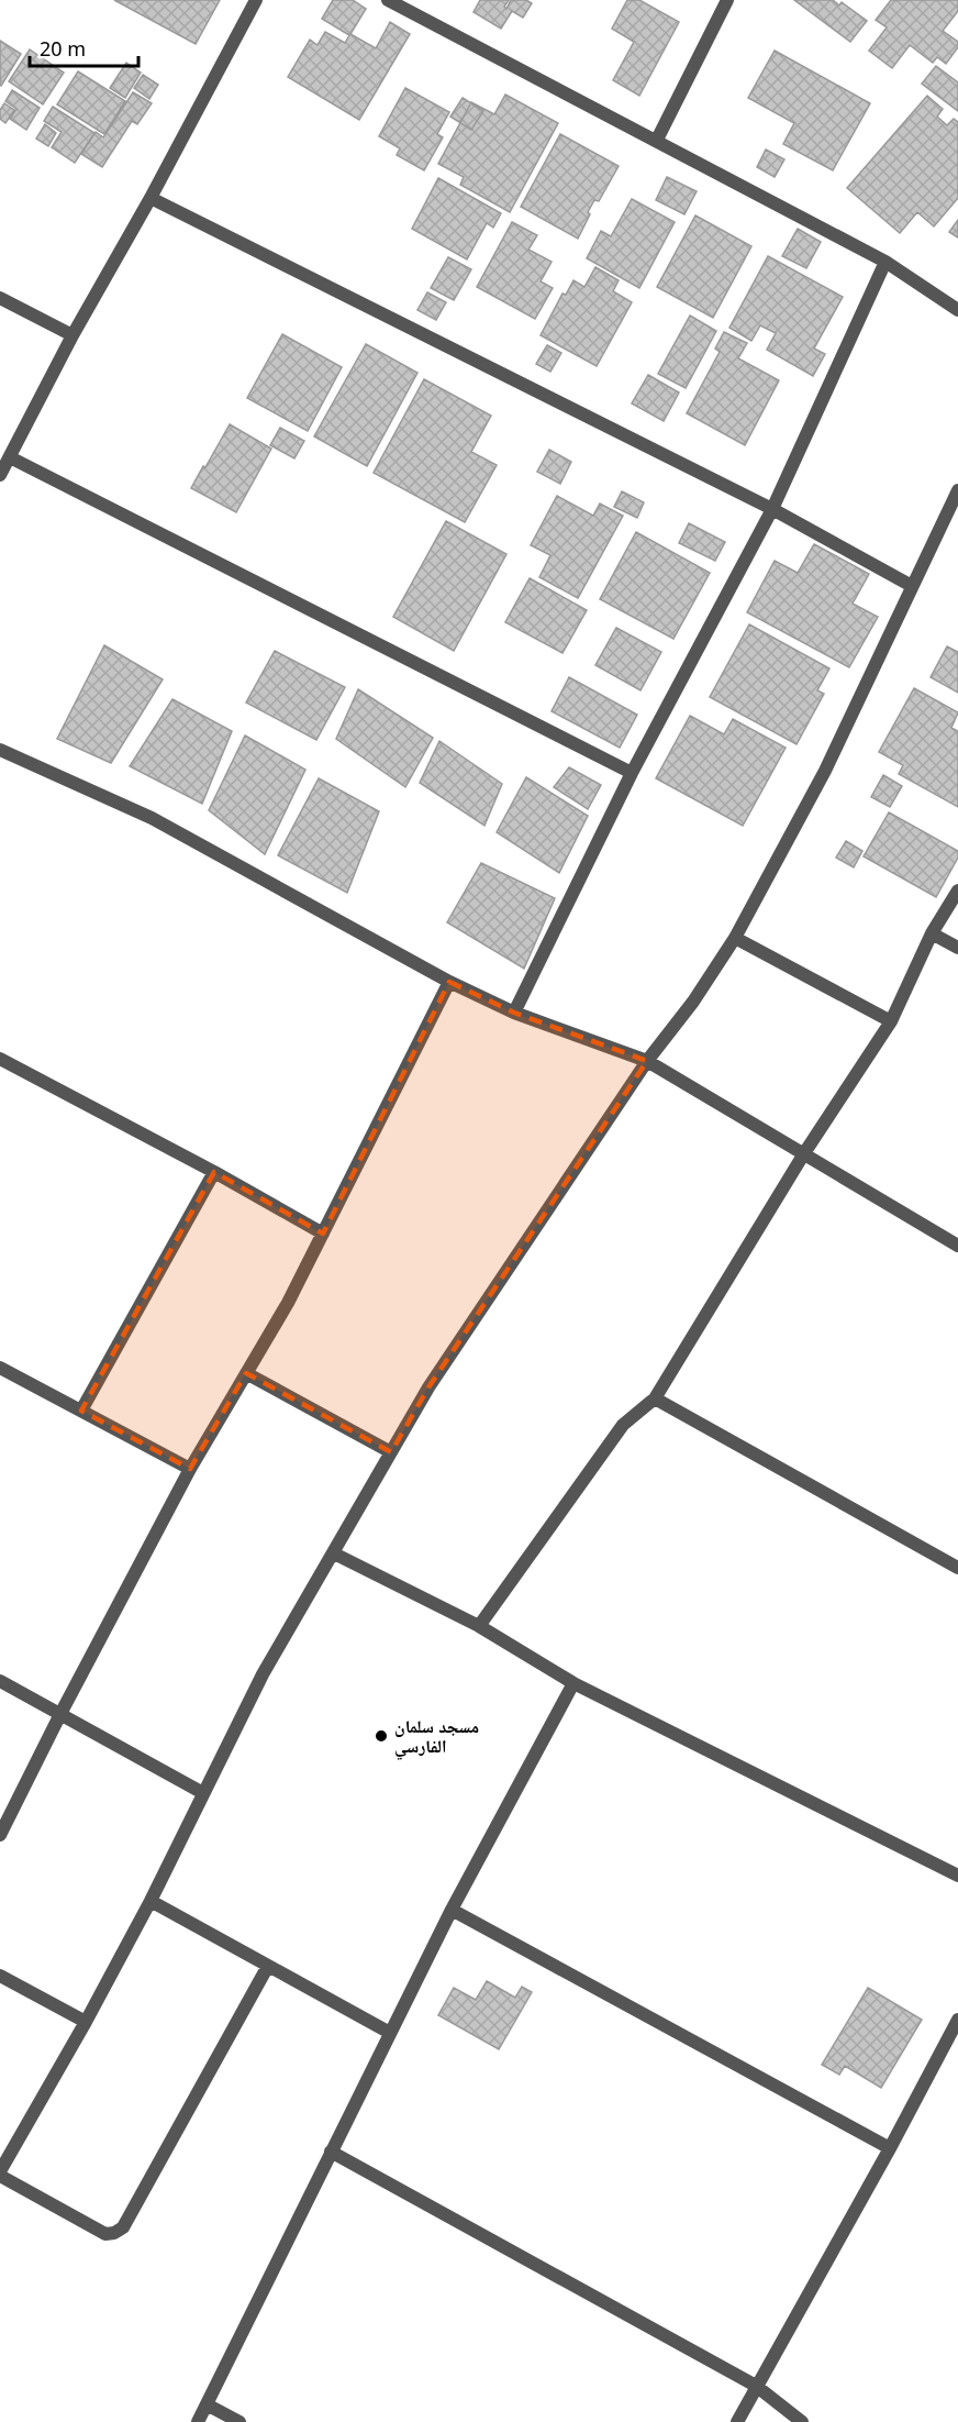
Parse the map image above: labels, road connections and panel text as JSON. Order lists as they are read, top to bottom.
{
  "places": ["مسجد سلمان الفارسي"],
  "scale_bar": "20 m"
}
